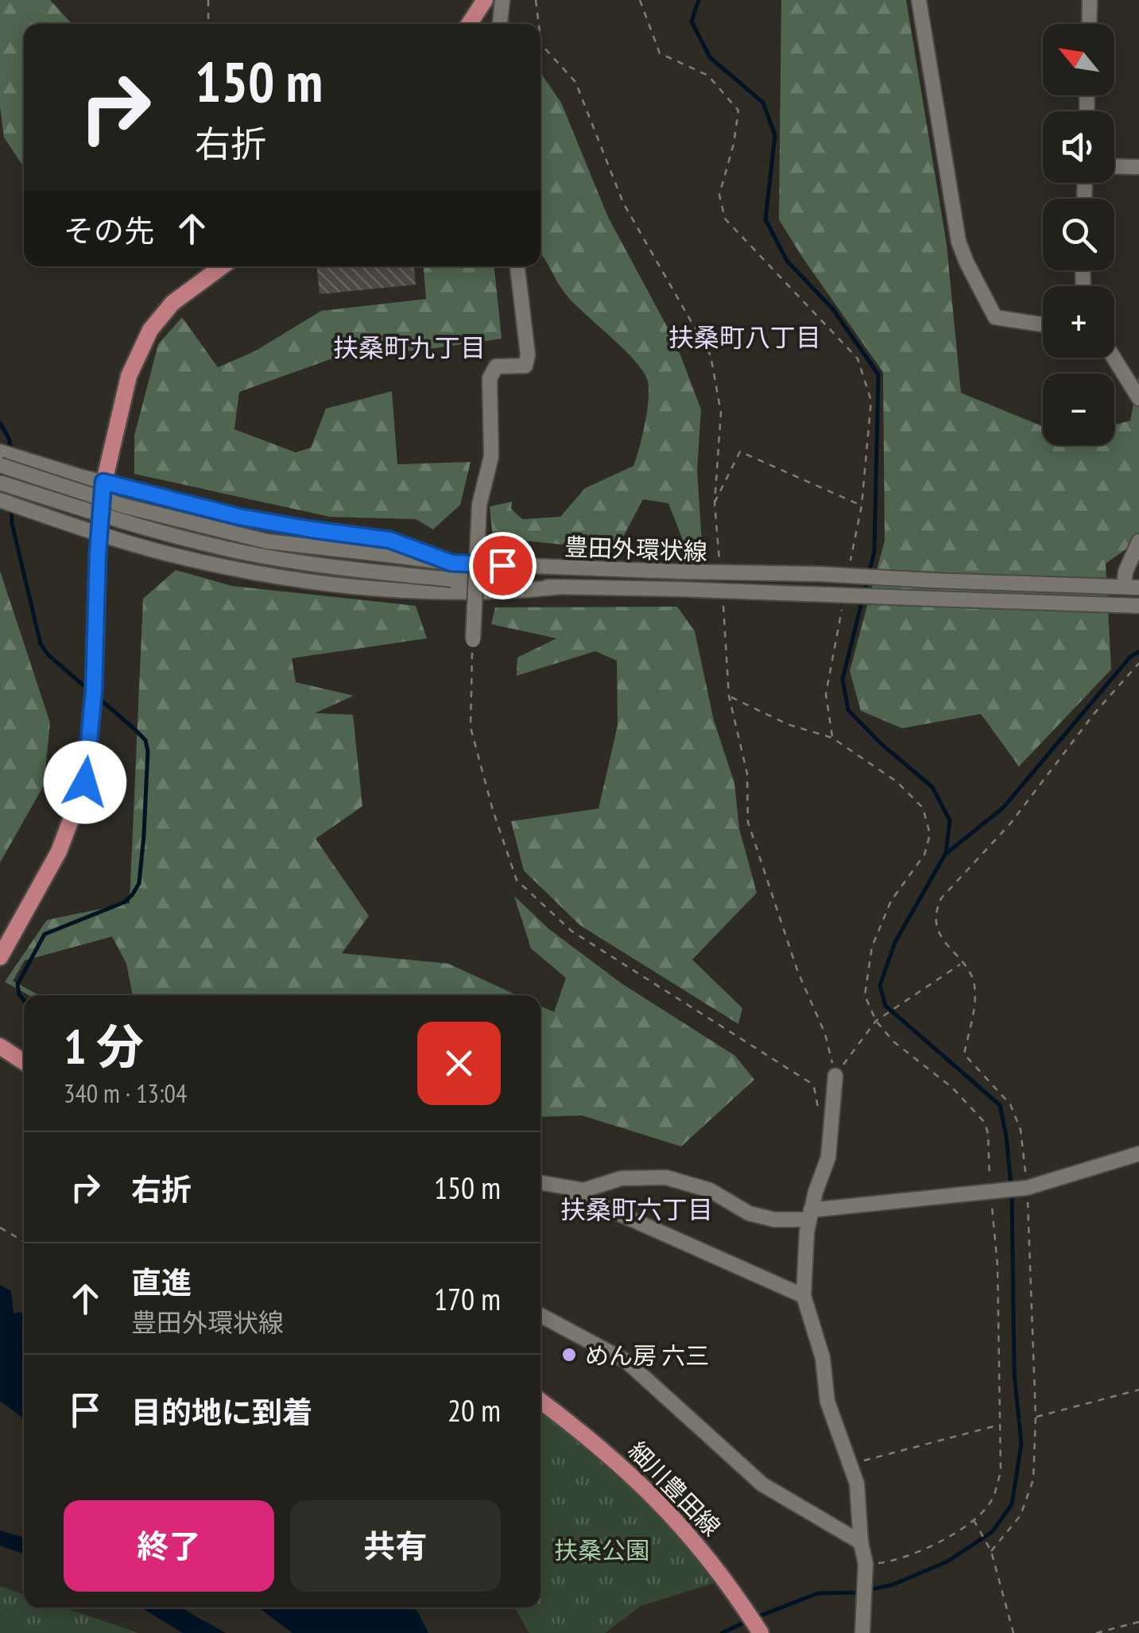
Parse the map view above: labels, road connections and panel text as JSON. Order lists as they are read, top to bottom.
{
  "streets": {
    "main road": ["細川豊田線"],
    "street": ["豊田外環状線"]
  },
  "districts": ["扶桑町八丁目", "扶桑町九丁目", "扶桑町六丁目"],
  "parks": ["扶桑公園"],
  "places": ["めん房 六三"],
  "north": "top left",
  "page": {
    "map_buttons": ["+", "−"],
    "turn": ["150 m", "右折"],
    "then": "その先",
    "heading": ["1 分", "340 m · 13:04"],
    "list": [
      {
        "name": "右折",
        "value": "150 m"
      },
      {
        "name": "直進",
        "note": "豊田外環状線",
        "value": "170 m"
      },
      {
        "name": "目的地に到着",
        "value": "20 m"
      }
    ],
    "buttons": ["終了", "共有"]
  }
}
